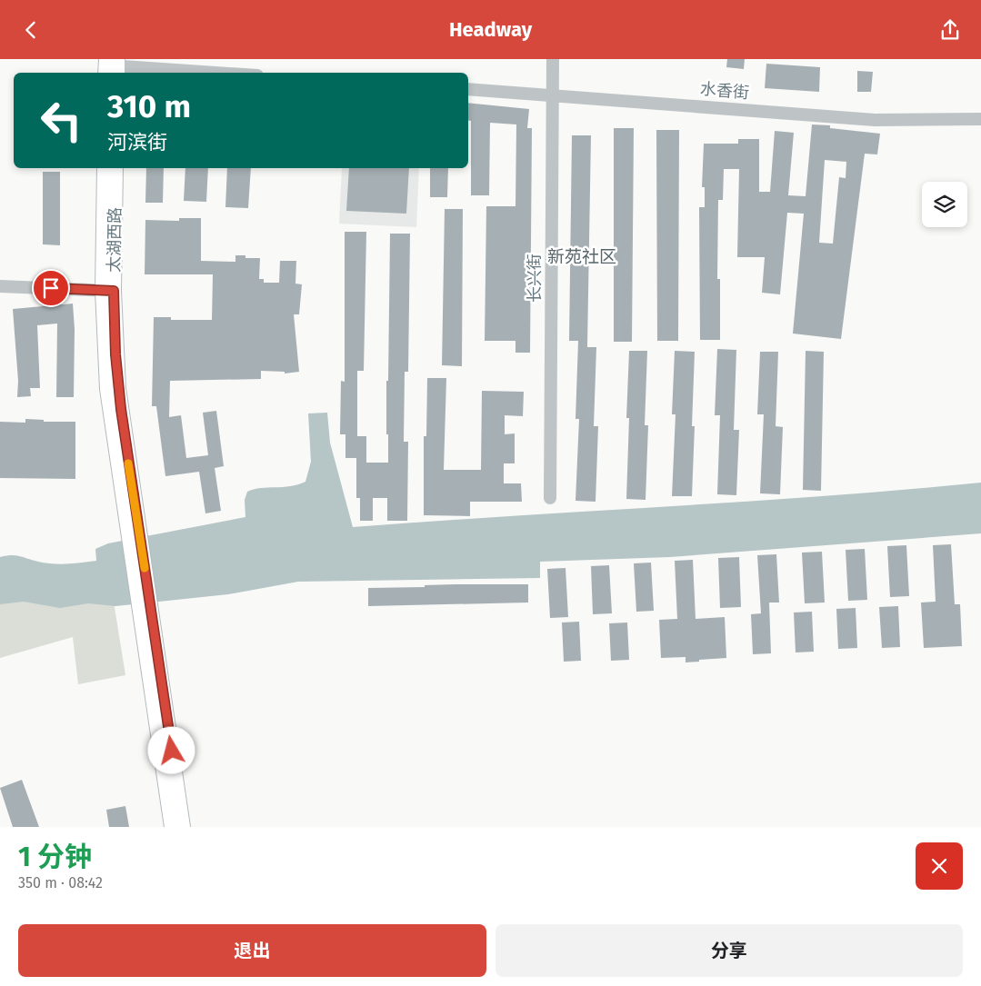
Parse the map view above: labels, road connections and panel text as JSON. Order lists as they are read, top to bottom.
{
  "streets": {
    "main road": ["太湖西路"],
    "street": ["水香街", "长兴街"]
  },
  "crossings": [
    ["水香街", "长兴街"]
  ],
  "districts": ["新苑社区"],
  "page": {
    "header": "Headway",
    "turn": ["310 m", "河滨街"],
    "heading": ["1 分钟", "350 m · 08:42"],
    "buttons": ["退出", "分享"]
  }
}
